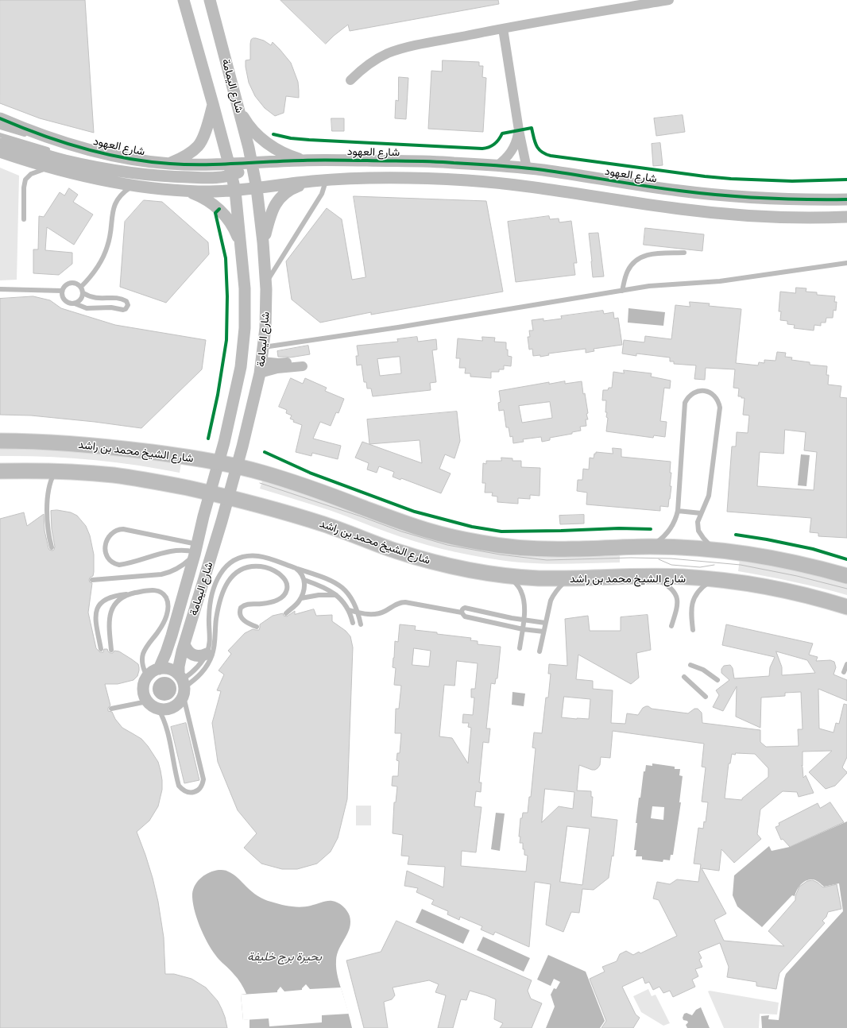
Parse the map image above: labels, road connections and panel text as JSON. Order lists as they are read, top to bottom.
{
  "streets": {
    "main road": ["شارع الشيخ محمد بن راشد"],
    "street": ["شارع اليمامة", "شارع العهود"]
  },
  "crossings": [
    ["شارع اليمامة", "شارع العهود"],
    ["شارع اليمامة", "شارع الشيخ محمد بن راشد"]
  ],
  "water": ["بحيرة برج خليفة"]
}
